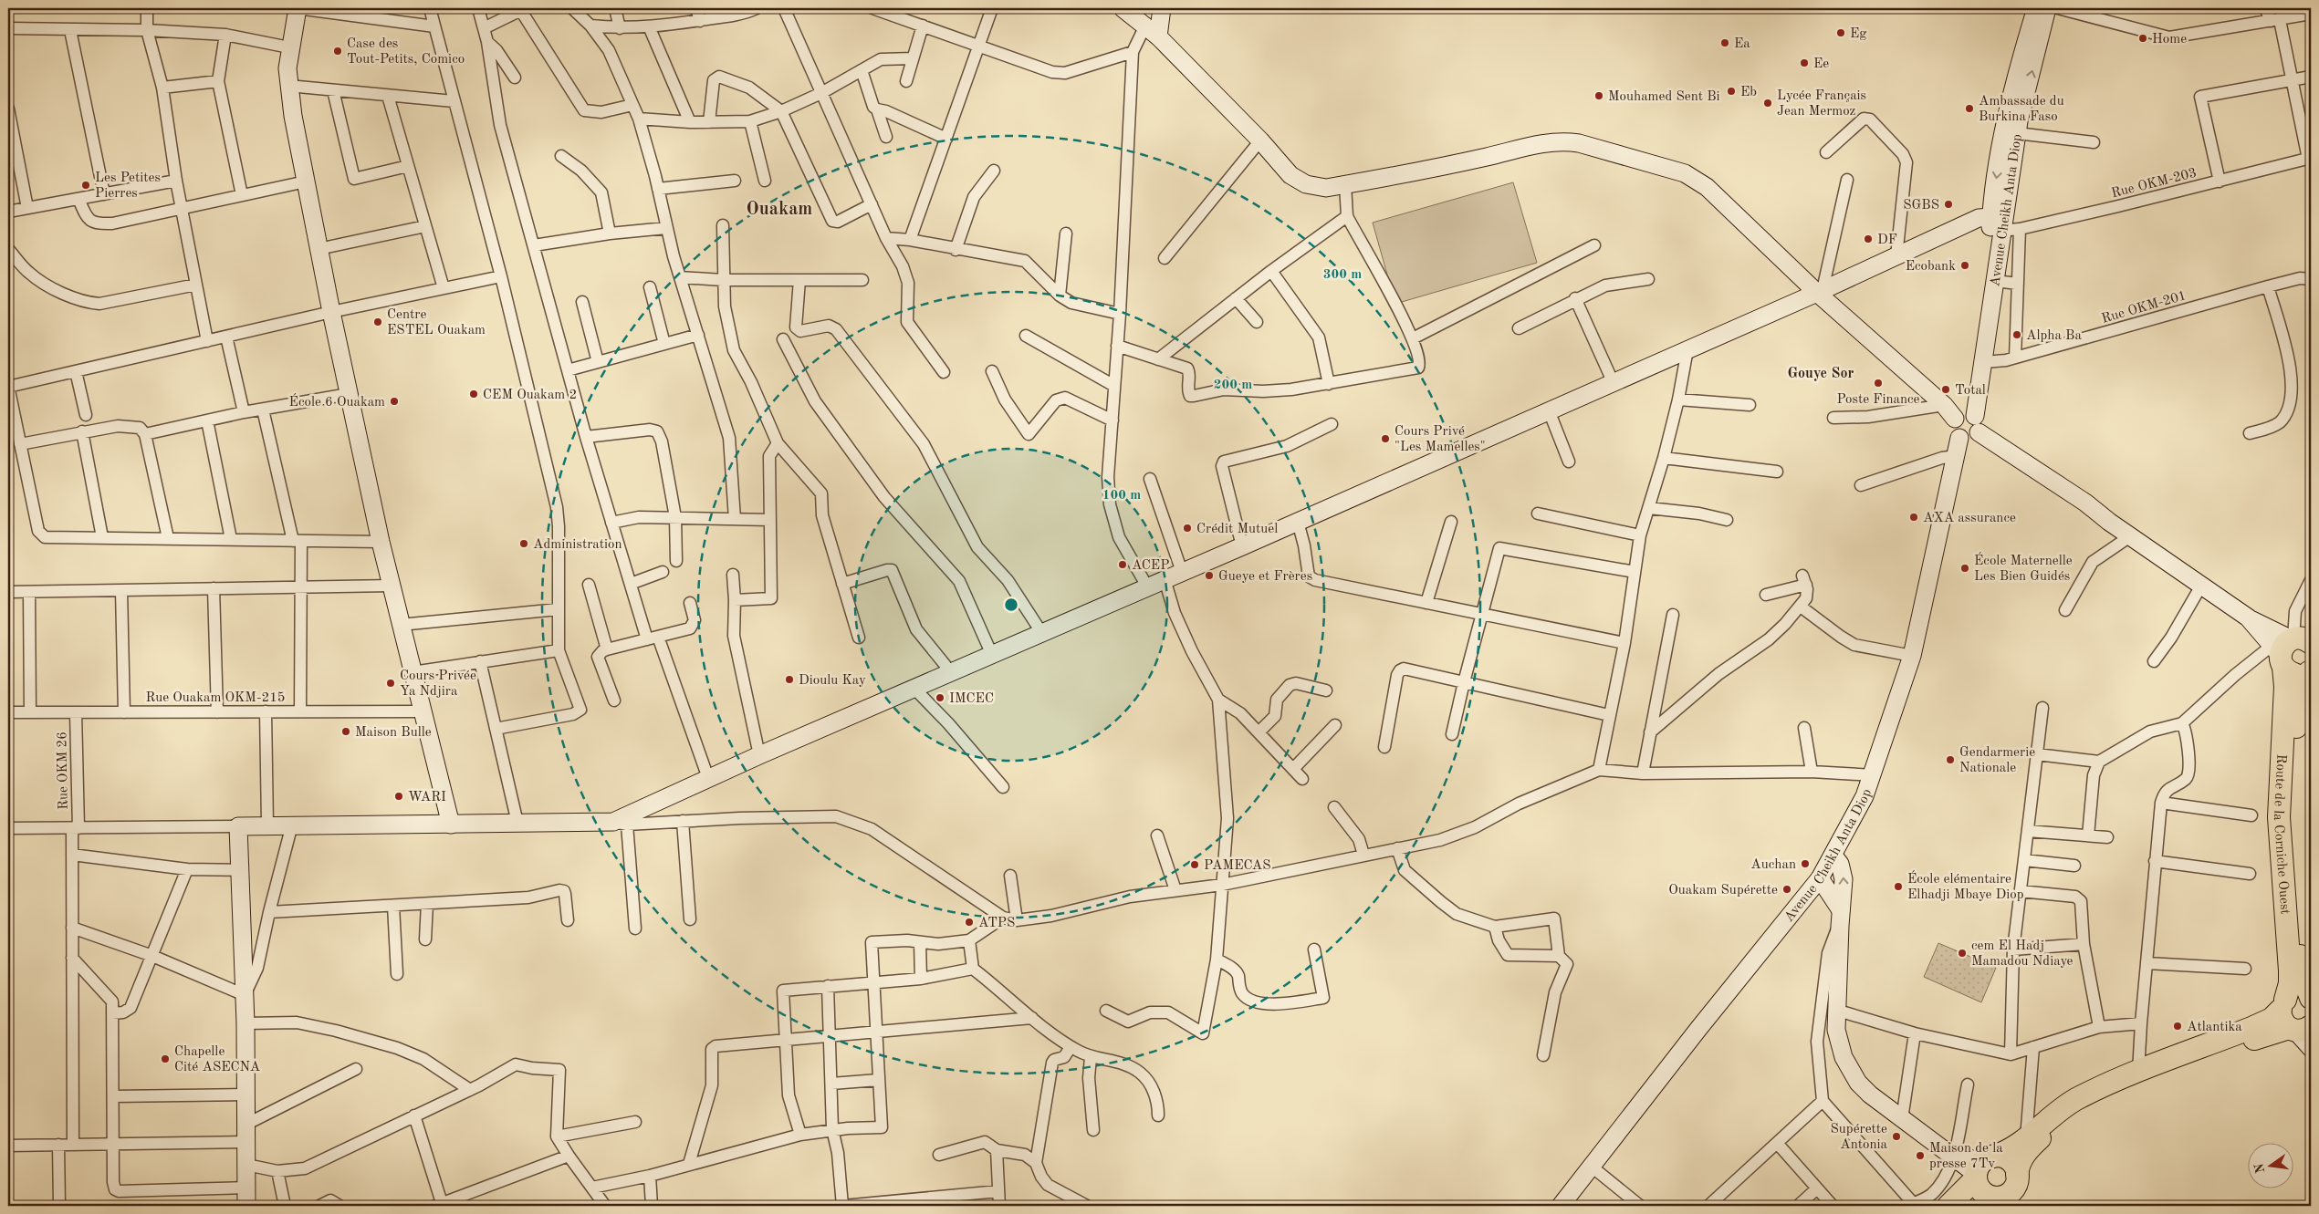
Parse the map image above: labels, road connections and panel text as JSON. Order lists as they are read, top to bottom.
{
  "streets": {
    "highway": ["Route de la Corniche Ouest"],
    "street": [
      "Rue OKM-203",
      "Avenue Cheikh Anta Diop",
      "Rue OKM-201",
      "Rue Ouakam OKM-215",
      "Rue OKM 26"
    ]
  },
  "crossings": [
    ["Rue OKM-203", "Avenue Cheikh Anta Diop"],
    ["Avenue Cheikh Anta Diop", "Rue OKM-201"],
    ["Rue Ouakam OKM-215", "Rue OKM 26"]
  ],
  "districts": ["Ouakam", "Gouye Sor"],
  "places": [
    "Eg",
    "Home",
    "Ea",
    "Case des Tout-Petits, Comico",
    "Ee",
    "Eb",
    "Mouhamed Sent Bi",
    "Lycée Français Jean Mermoz",
    "Ambassade du Burkina Faso",
    "Les Petites Pierres",
    "SGBS",
    "DF",
    "Ecobank",
    "Centre ESTEL Ouakam",
    "Alpha Ba",
    "Poste Finance",
    "Total",
    "CEM Ouakam 2",
    "École 6 Ouakam",
    "Cours Privé \"Les Mamelles\"",
    "AXA assurance",
    "Crédit Mutuel",
    "Administration",
    "ACEP",
    "École Maternelle Les Bien Guidés",
    "Gueye et Frères",
    "Dioulu Kay",
    "Cours Privée Ya Ndjira",
    "IMCEC",
    "Maison Bulle",
    "Gendarmerie Nationale",
    "WARI",
    "Auchan",
    "PAMECAS",
    "École elémentaire Elhadji Mbaye Diop",
    "Ouakam Supérette",
    "ATPS",
    "cem El Hadj Mamadou Ndiaye",
    "Atlantika",
    "Chapelle Cité ASECNA",
    "Supérette Antonia",
    "Maison de la presse 7Tv"
  ],
  "north": "left",
  "rings": ["300 m", "200 m", "100 m"]
}
